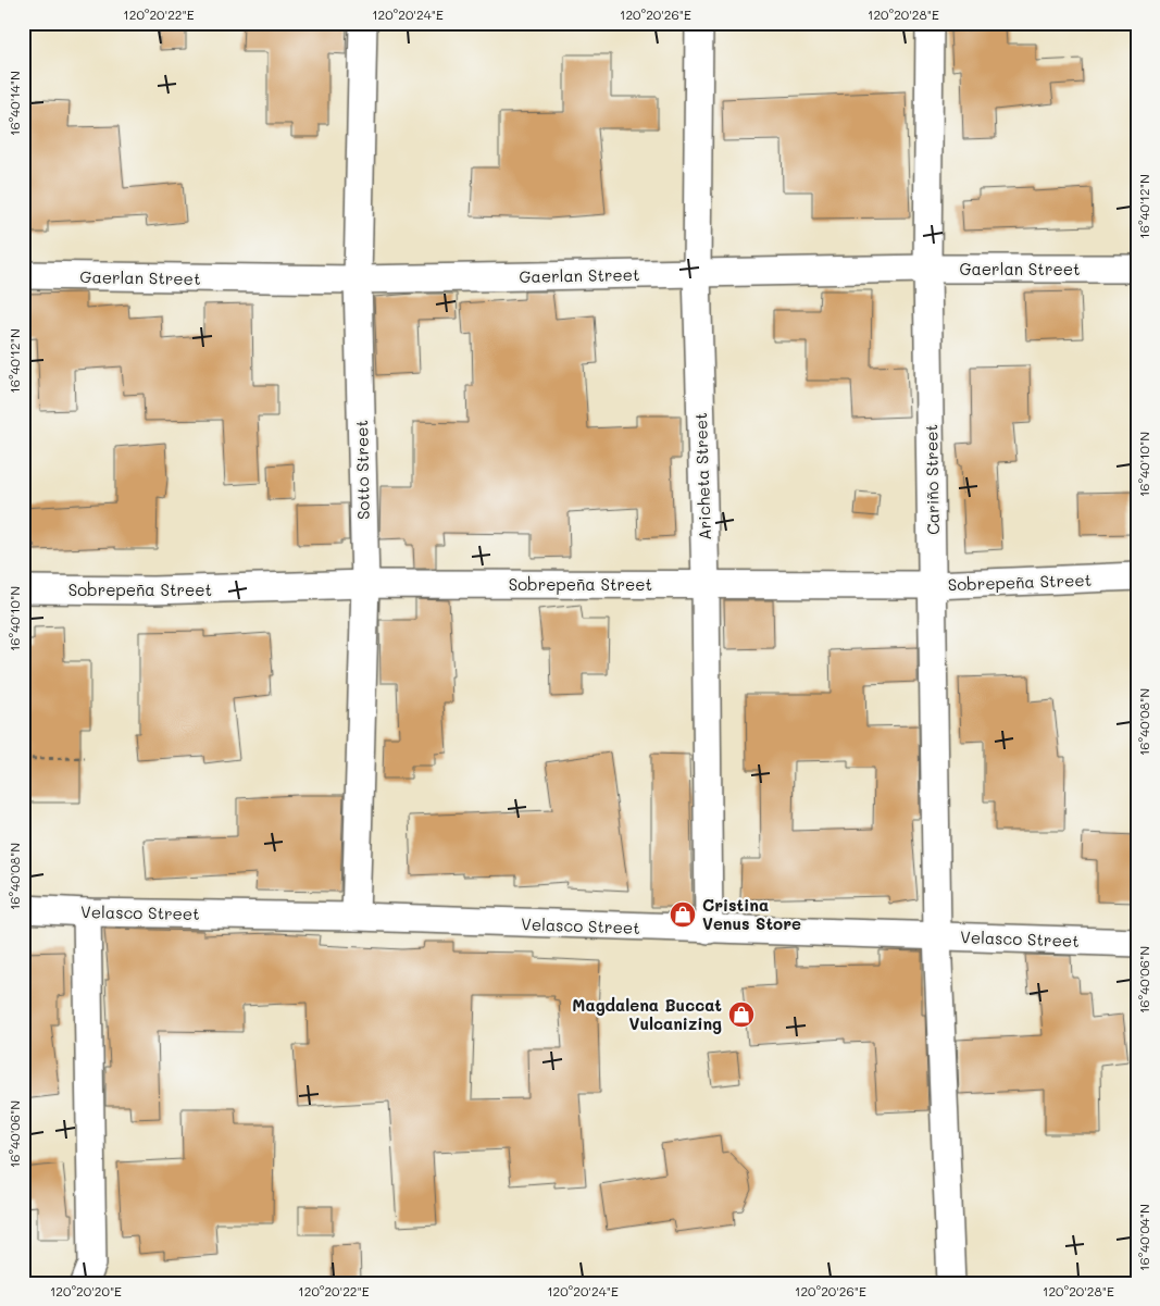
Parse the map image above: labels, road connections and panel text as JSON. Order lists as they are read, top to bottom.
{
  "streets": {
    "street": [
      "Gaerlan Street",
      "Sotto Street",
      "Aricheta Street",
      "Cariño Street",
      "Sobrepeña Street",
      "Velasco Street"
    ]
  },
  "crossings": [
    ["Gaerlan Street", "Sotto Street"],
    ["Gaerlan Street", "Aricheta Street"],
    ["Gaerlan Street", "Cariño Street"],
    ["Sotto Street", "Sobrepeña Street"],
    ["Sotto Street", "Velasco Street"],
    ["Aricheta Street", "Sobrepeña Street"],
    ["Aricheta Street", "Velasco Street"],
    ["Cariño Street", "Sobrepeña Street"],
    ["Cariño Street", "Velasco Street"]
  ],
  "places": {
    "shop": ["Cristina Venus Store", "Magdalena Buccat Vulcanizing"]
  },
  "coordinates": [
    "120°20'22\"E",
    "120°20'24\"E",
    "120°20'26\"E",
    "120°20'28\"E",
    "16°40'14\"N",
    "16°40'12\"N",
    "16°40'10\"N",
    "16°40'08\"N",
    "16°40'06\"N",
    "16°40'04\"N",
    "120°20'20\"E"
  ]
}
